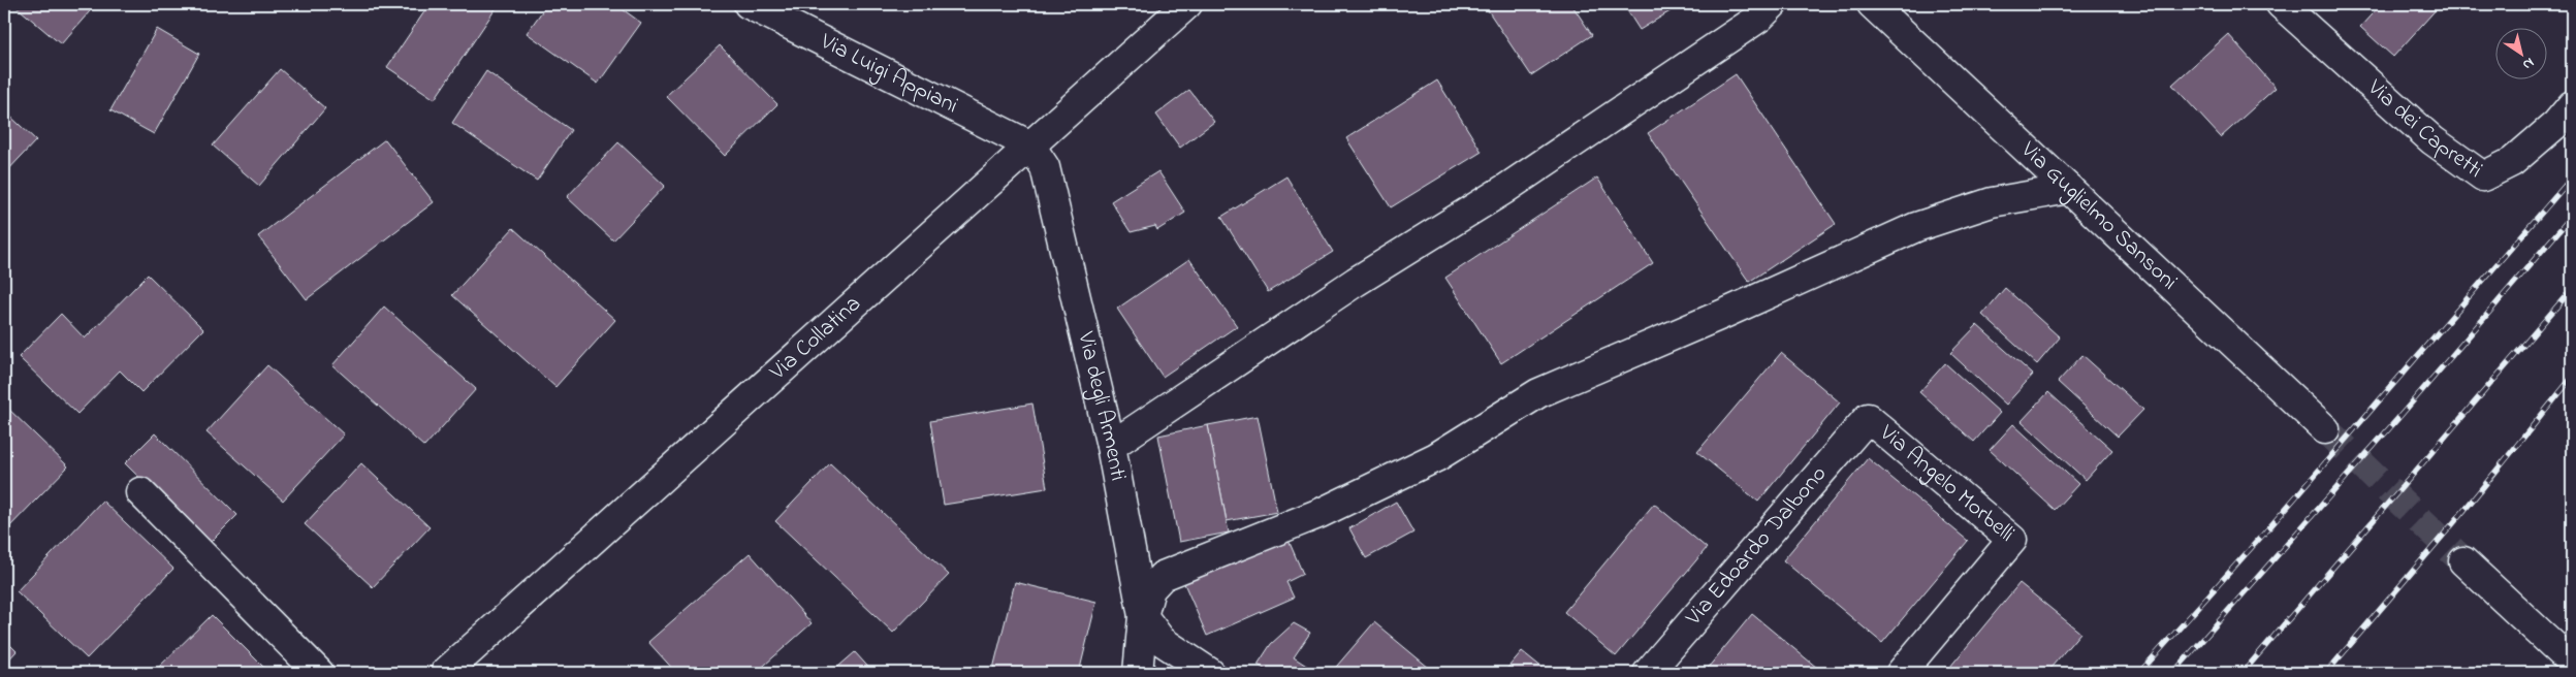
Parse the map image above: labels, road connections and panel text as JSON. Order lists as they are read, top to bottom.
{
  "streets": {
    "street": [
      "Via Luigi Appiani",
      "Via dei Capretti",
      "Via Guglielmo Sansoni",
      "Via Collatina",
      "Via degli Armenti",
      "Via Angelo Morbelli",
      "Via Edoardo Dalbono"
    ]
  },
  "crossings": [
    ["Via Luigi Appiani", "Via Collatina"],
    ["Via Luigi Appiani", "Via degli Armenti"],
    ["Via Collatina", "Via degli Armenti"],
    ["Via Angelo Morbelli", "Via Edoardo Dalbono"]
  ],
  "north": "bottom right"
}
